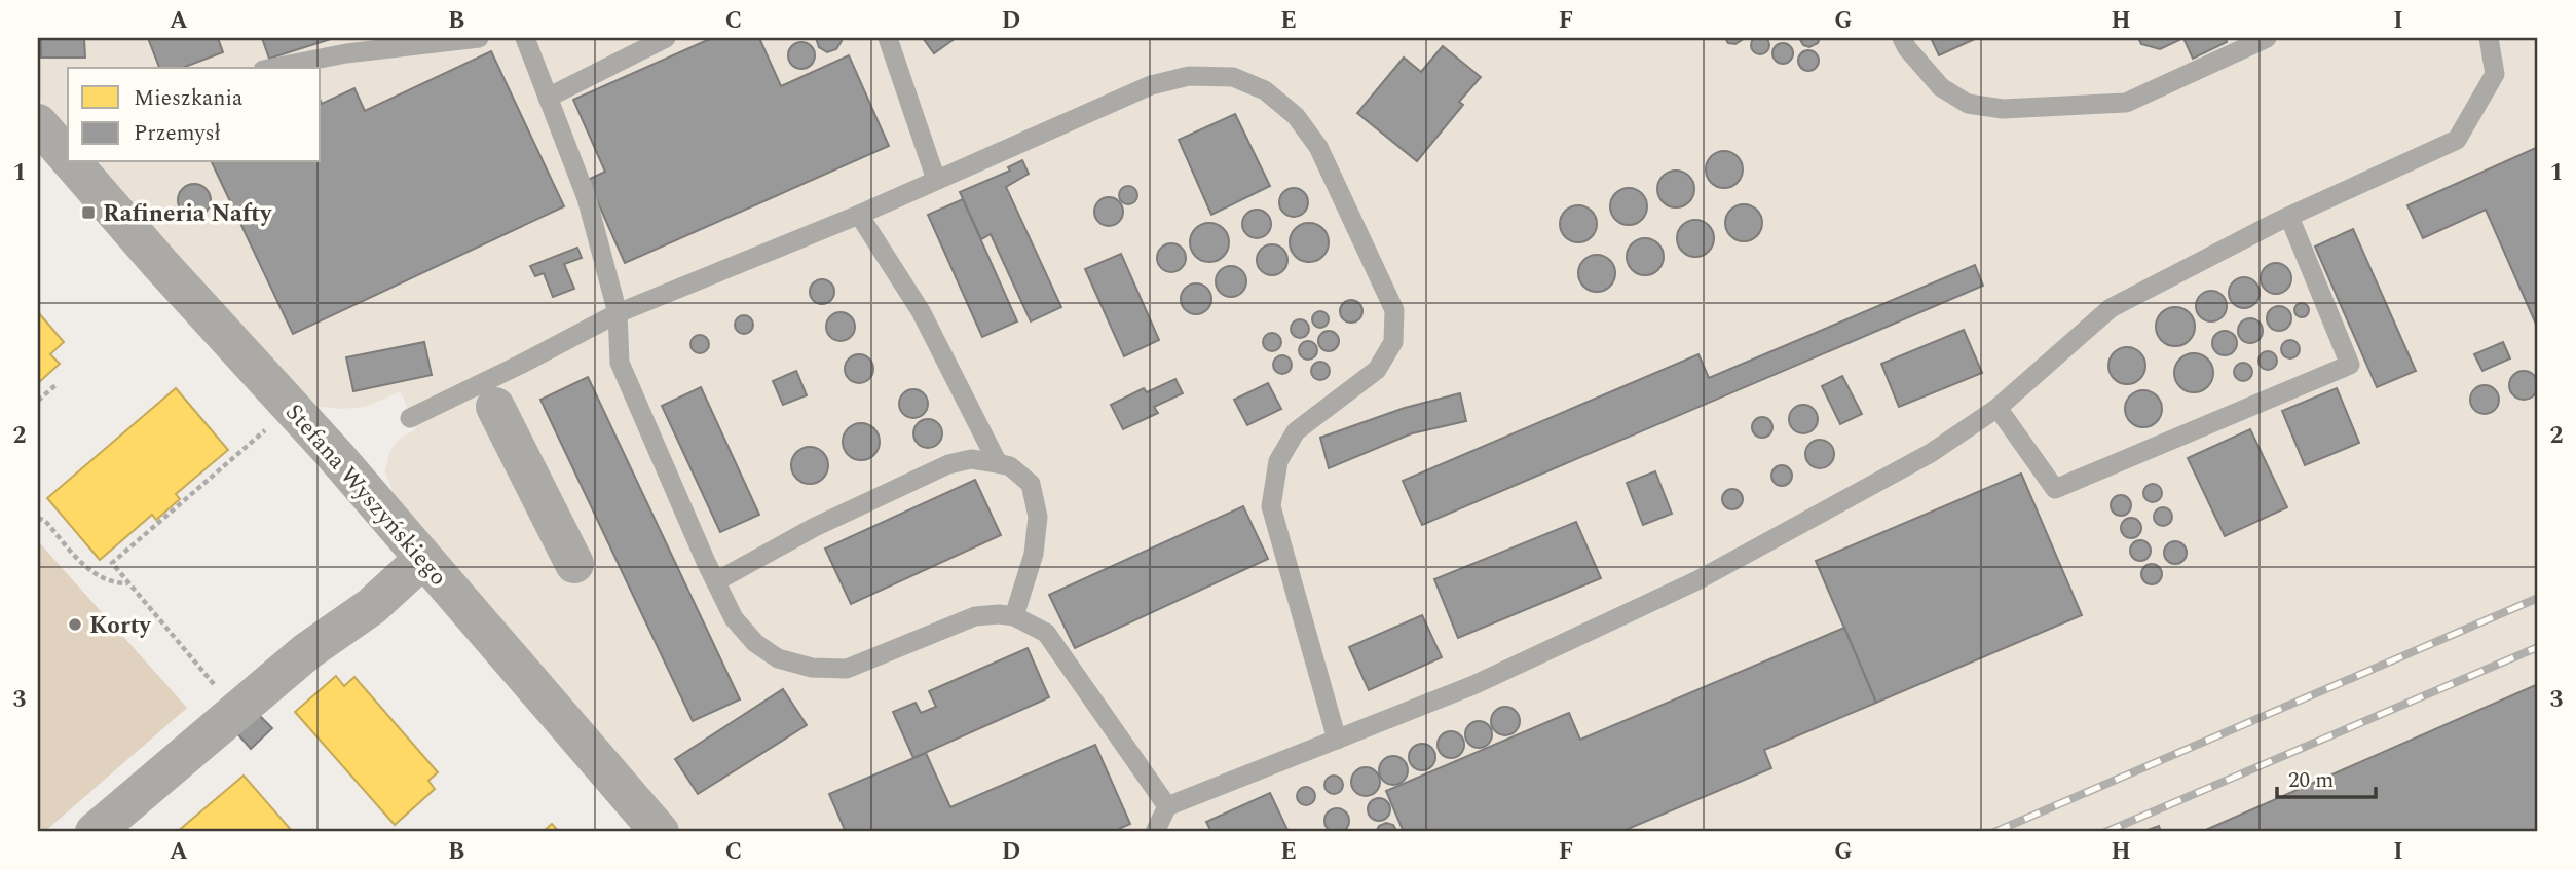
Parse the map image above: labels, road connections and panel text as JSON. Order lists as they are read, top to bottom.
{
  "streets": {
    "street": ["Stefana Wyszyńskiego"]
  },
  "places": {
    "transit": ["Rafineria Nafty"],
    "other": ["Korty"]
  },
  "legend": ["Mieszkania", "Przemysł"],
  "scale_bar": "20 m",
  "grid": {
    "columns": [
      "A",
      "B",
      "C",
      "D",
      "E",
      "F",
      "G",
      "H",
      "I"
    ],
    "rows": ["1", "2", "3"]
  }
}
